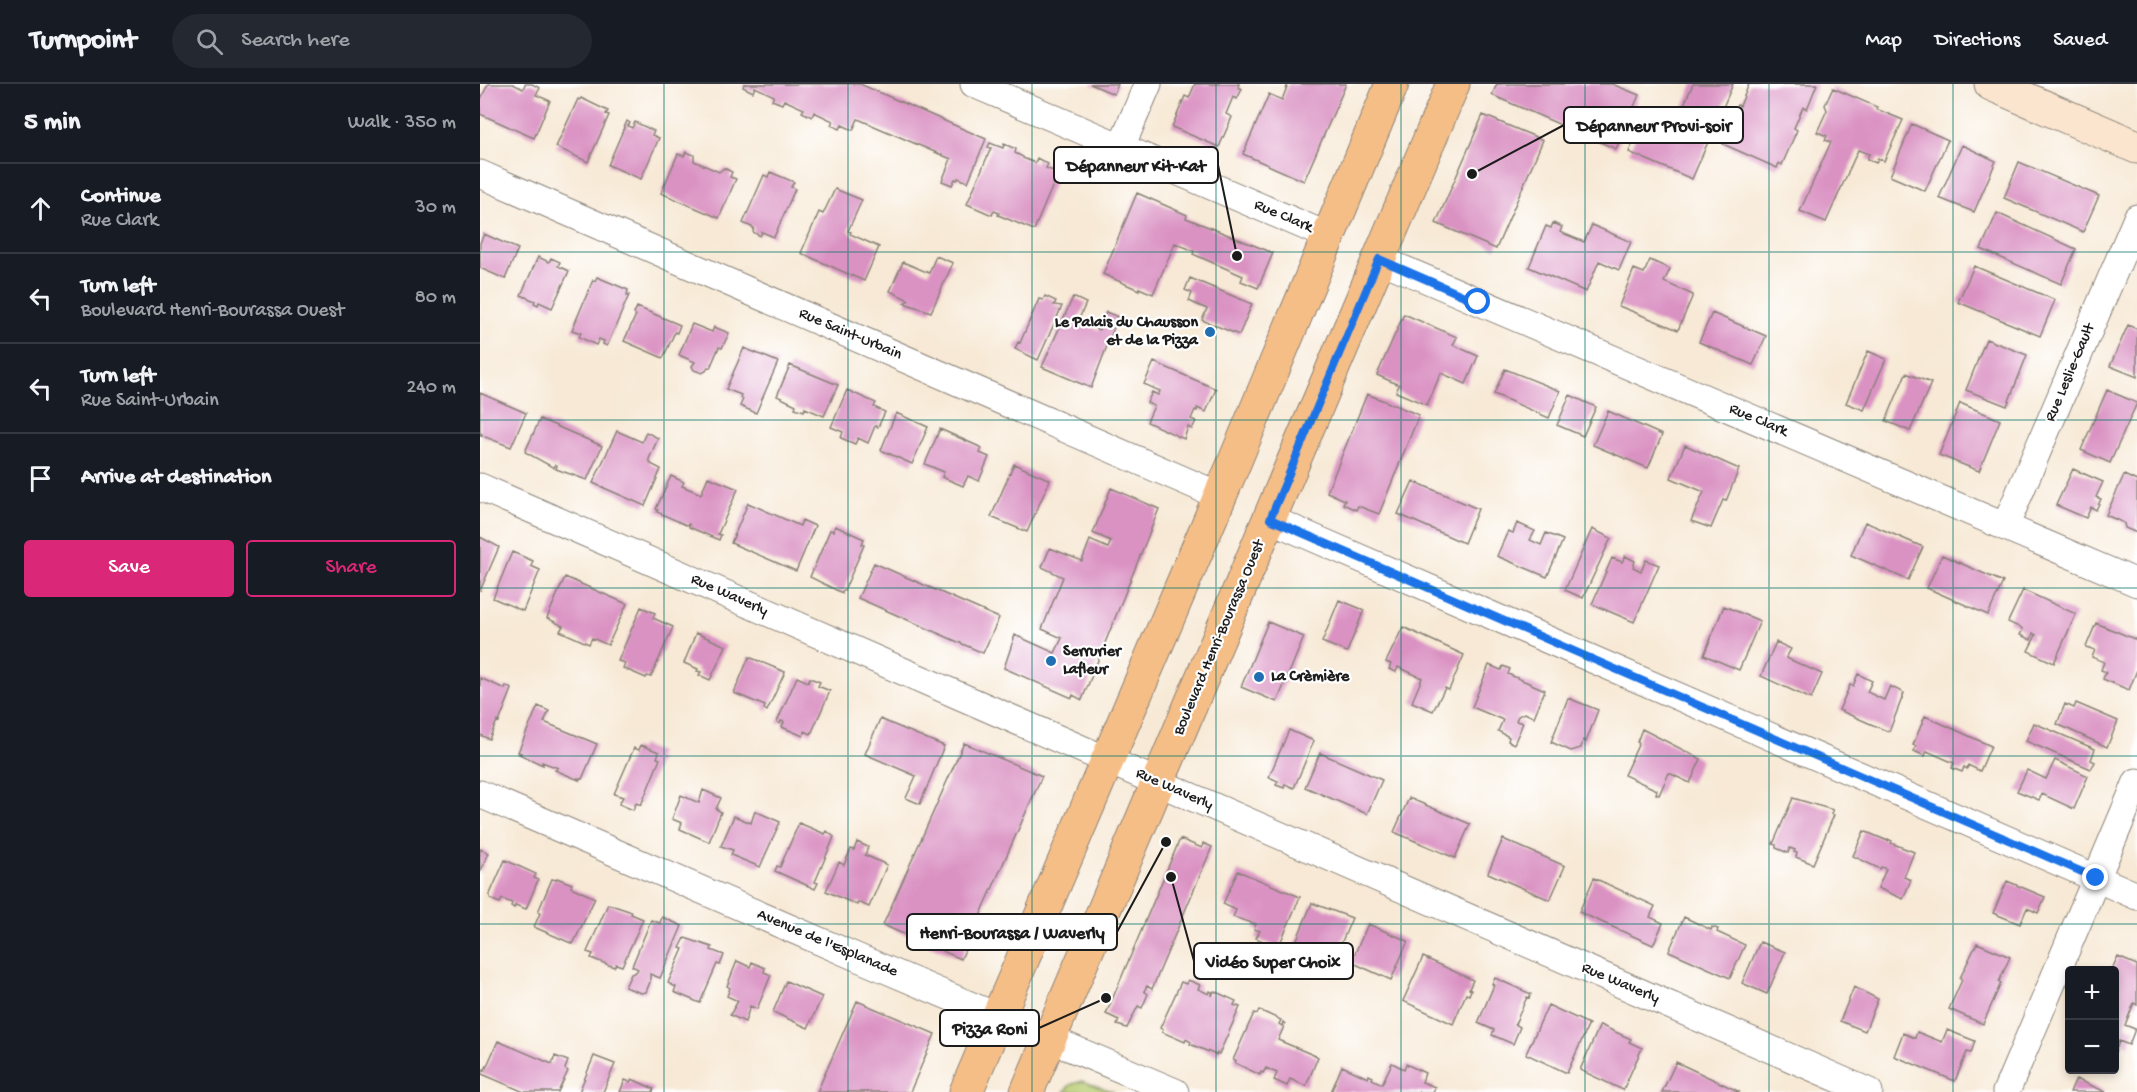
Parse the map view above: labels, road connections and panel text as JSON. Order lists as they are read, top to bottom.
{
  "streets": {
    "main road": ["Boulevard Henri-Bourassa Ouest"],
    "street": [
      "Rue Clark",
      "Rue Saint-Urbain",
      "Rue Leslie-Gault",
      "Rue Waverly",
      "Avenue de l'Esplanade"
    ]
  },
  "crossings": [
    ["Rue Clark", "Rue Leslie-Gault"],
    ["Rue Clark", "Boulevard Henri-Bourassa Ouest"],
    ["Rue Waverly", "Boulevard Henri-Bourassa Ouest"],
    ["Boulevard Henri-Bourassa Ouest", "Avenue de l'Esplanade"]
  ],
  "places": [
    "Dépanneur Provi-soir",
    "Dépanneur Kit-Kat",
    "Le Palais du Chausson et de la Pizza",
    "Serrurier Lafleur",
    "La Crèmière",
    "Henri-Bourassa / Waverly",
    "Vidéo Super Choix",
    "Pizza Roni"
  ],
  "page": {
    "header": "Turnpoint",
    "search": "Search here",
    "nav": ["Map", "Directions", "Saved"],
    "heading": ["5 min", "Walk · 350 m"],
    "list": [
      ["Continue", "Rue Clark", "30 m"],
      ["Turn left", "Boulevard Henri-Bourassa Ouest", "80 m"],
      ["Turn left", "Rue Saint-Urbain", "240 m"],
      "Arrive at destination"
    ],
    "buttons": ["Save", "Share"],
    "map_buttons": ["+", "−"]
  }
}
